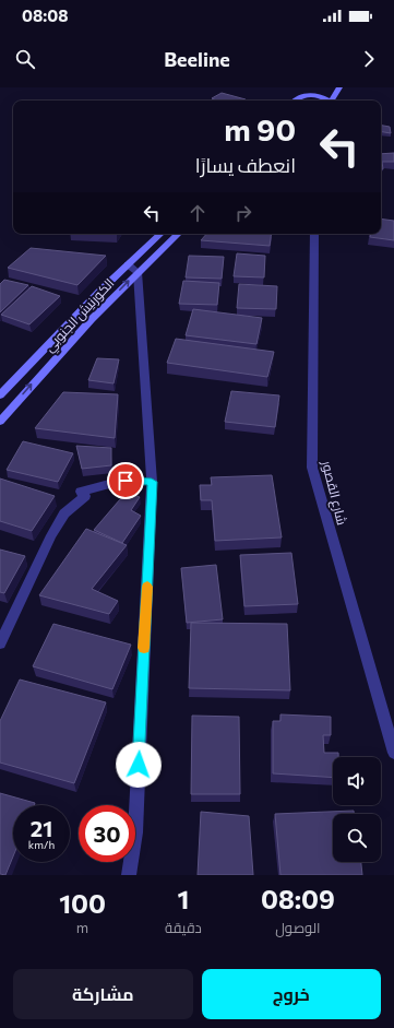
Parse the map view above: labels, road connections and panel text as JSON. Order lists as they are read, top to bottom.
{
  "streets": {
    "main road": ["الكورنيش الجنوبي"],
    "street": ["شارع القصور"]
  },
  "page": {
    "status": "08:08",
    "header": "Beeline",
    "turn": ["90 m", "انعطف يسارًا"],
    "speed": "21 km/h",
    "limit": "30",
    "eta": [
      "08:09",
      "الوصول",
      "1",
      "دقيقة",
      "100",
      "m"
    ],
    "buttons": ["خروج", "مشاركة"]
  }
}
